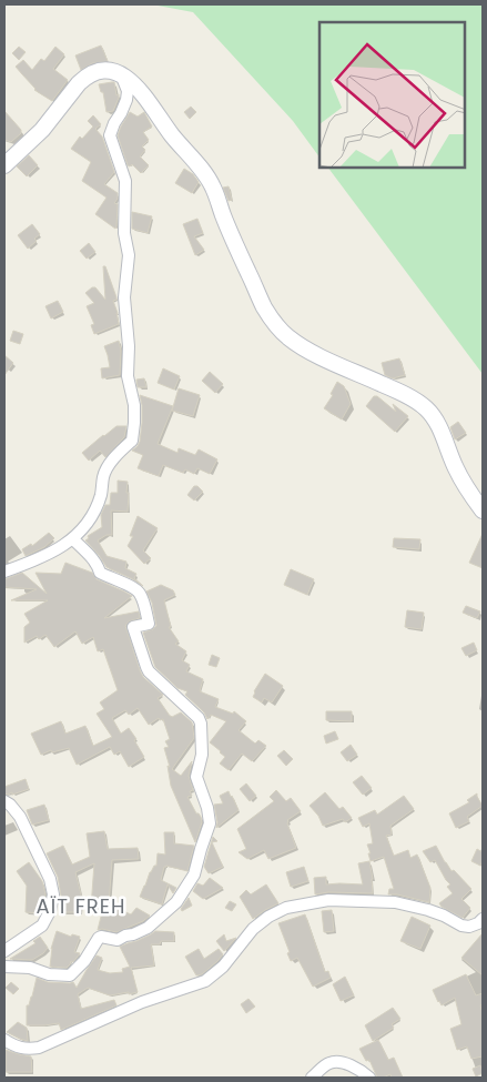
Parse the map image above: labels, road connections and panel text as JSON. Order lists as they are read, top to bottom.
{
  "districts": ["AÏT FREH"]
}
